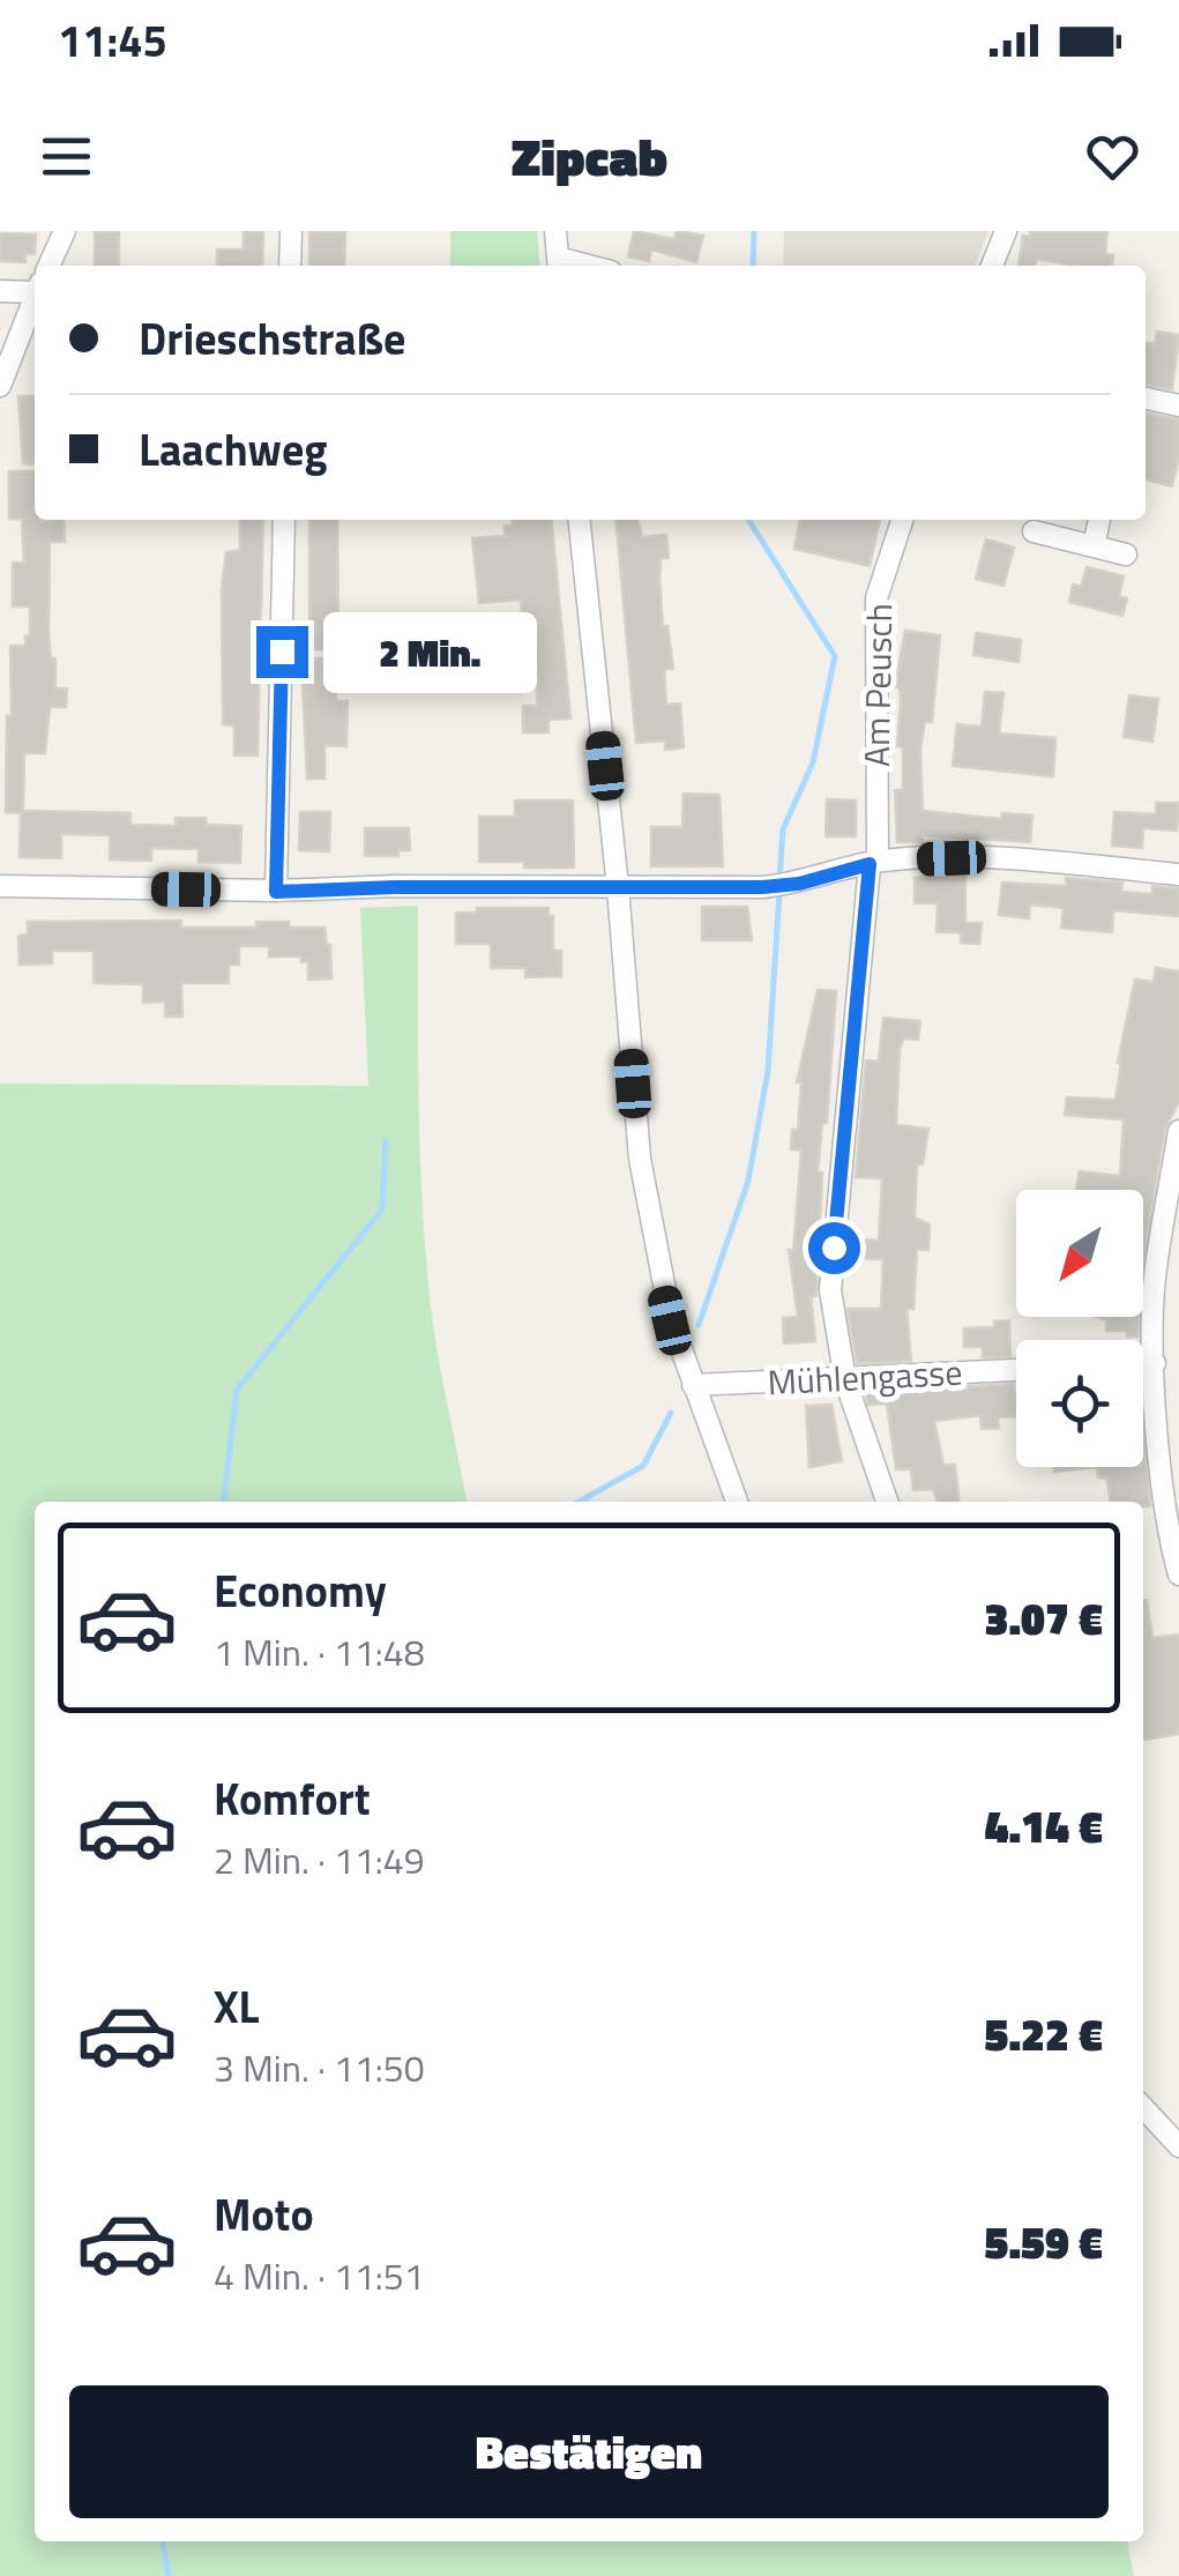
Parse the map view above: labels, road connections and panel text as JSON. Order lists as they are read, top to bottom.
{
  "streets": {
    "street": ["Am Peusch", "Mühlengasse"]
  },
  "crossings": [
    ["Am Peusch", "Mühlengasse"]
  ],
  "north": "bottom left",
  "page": {
    "status": "11:45",
    "header": "Zipcab",
    "banner": ["Drieschstraße", "Laachweg"],
    "bubble": "2 Min.",
    "list": [
      {
        "name": "Economy",
        "note": "1 Min. · 11:48",
        "value": "3.07 €"
      },
      {
        "name": "Komfort",
        "note": "2 Min. · 11:49",
        "value": "4.14 €"
      },
      {
        "name": "XL",
        "note": "3 Min. · 11:50",
        "value": "5.22 €"
      },
      {
        "name": "Moto",
        "note": "4 Min. · 11:51",
        "value": "5.59 €"
      }
    ],
    "buttons": "Bestätigen"
  }
}
